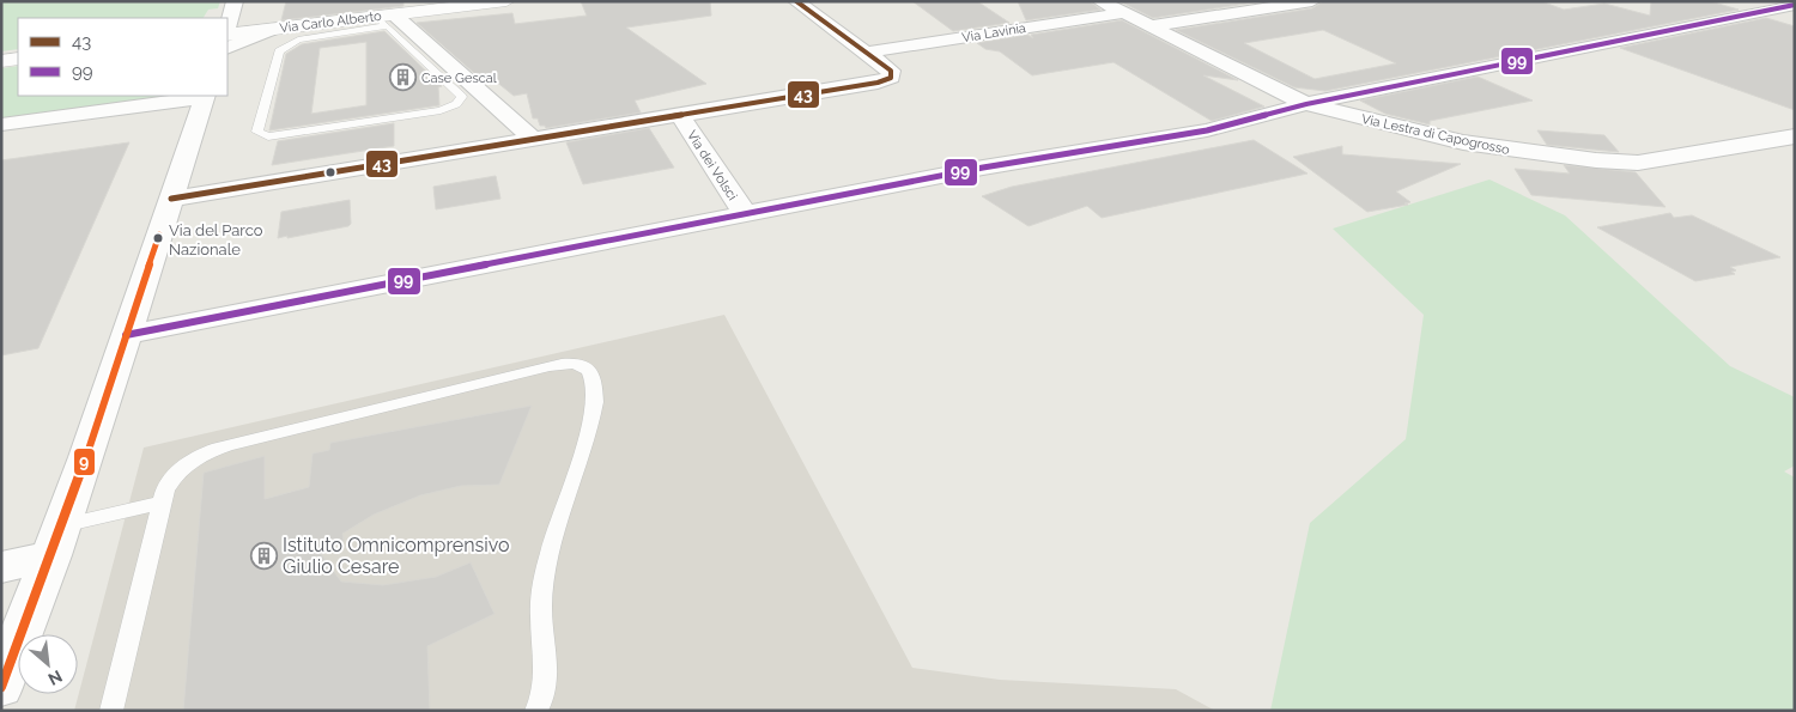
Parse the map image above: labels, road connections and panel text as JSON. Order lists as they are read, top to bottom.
{
  "streets": {
    "street": [
      "Via Carlo Alberto",
      "Via Lavinia",
      "Via Lestra di Capogrosso",
      "Via dei Volsci"
    ]
  },
  "crossings": [
    ["Via Lavinia", "Via Lestra di Capogrosso"]
  ],
  "places": {
    "building": ["Case Gescal", "Istituto Omnicomprensivo Giulio Cesare"],
    "other": ["Via del Parco Nazionale"]
  },
  "lines": ["transit line 43", "transit line 99", "transit line 9"],
  "legend": ["43", "99"],
  "north": "bottom right"
}
